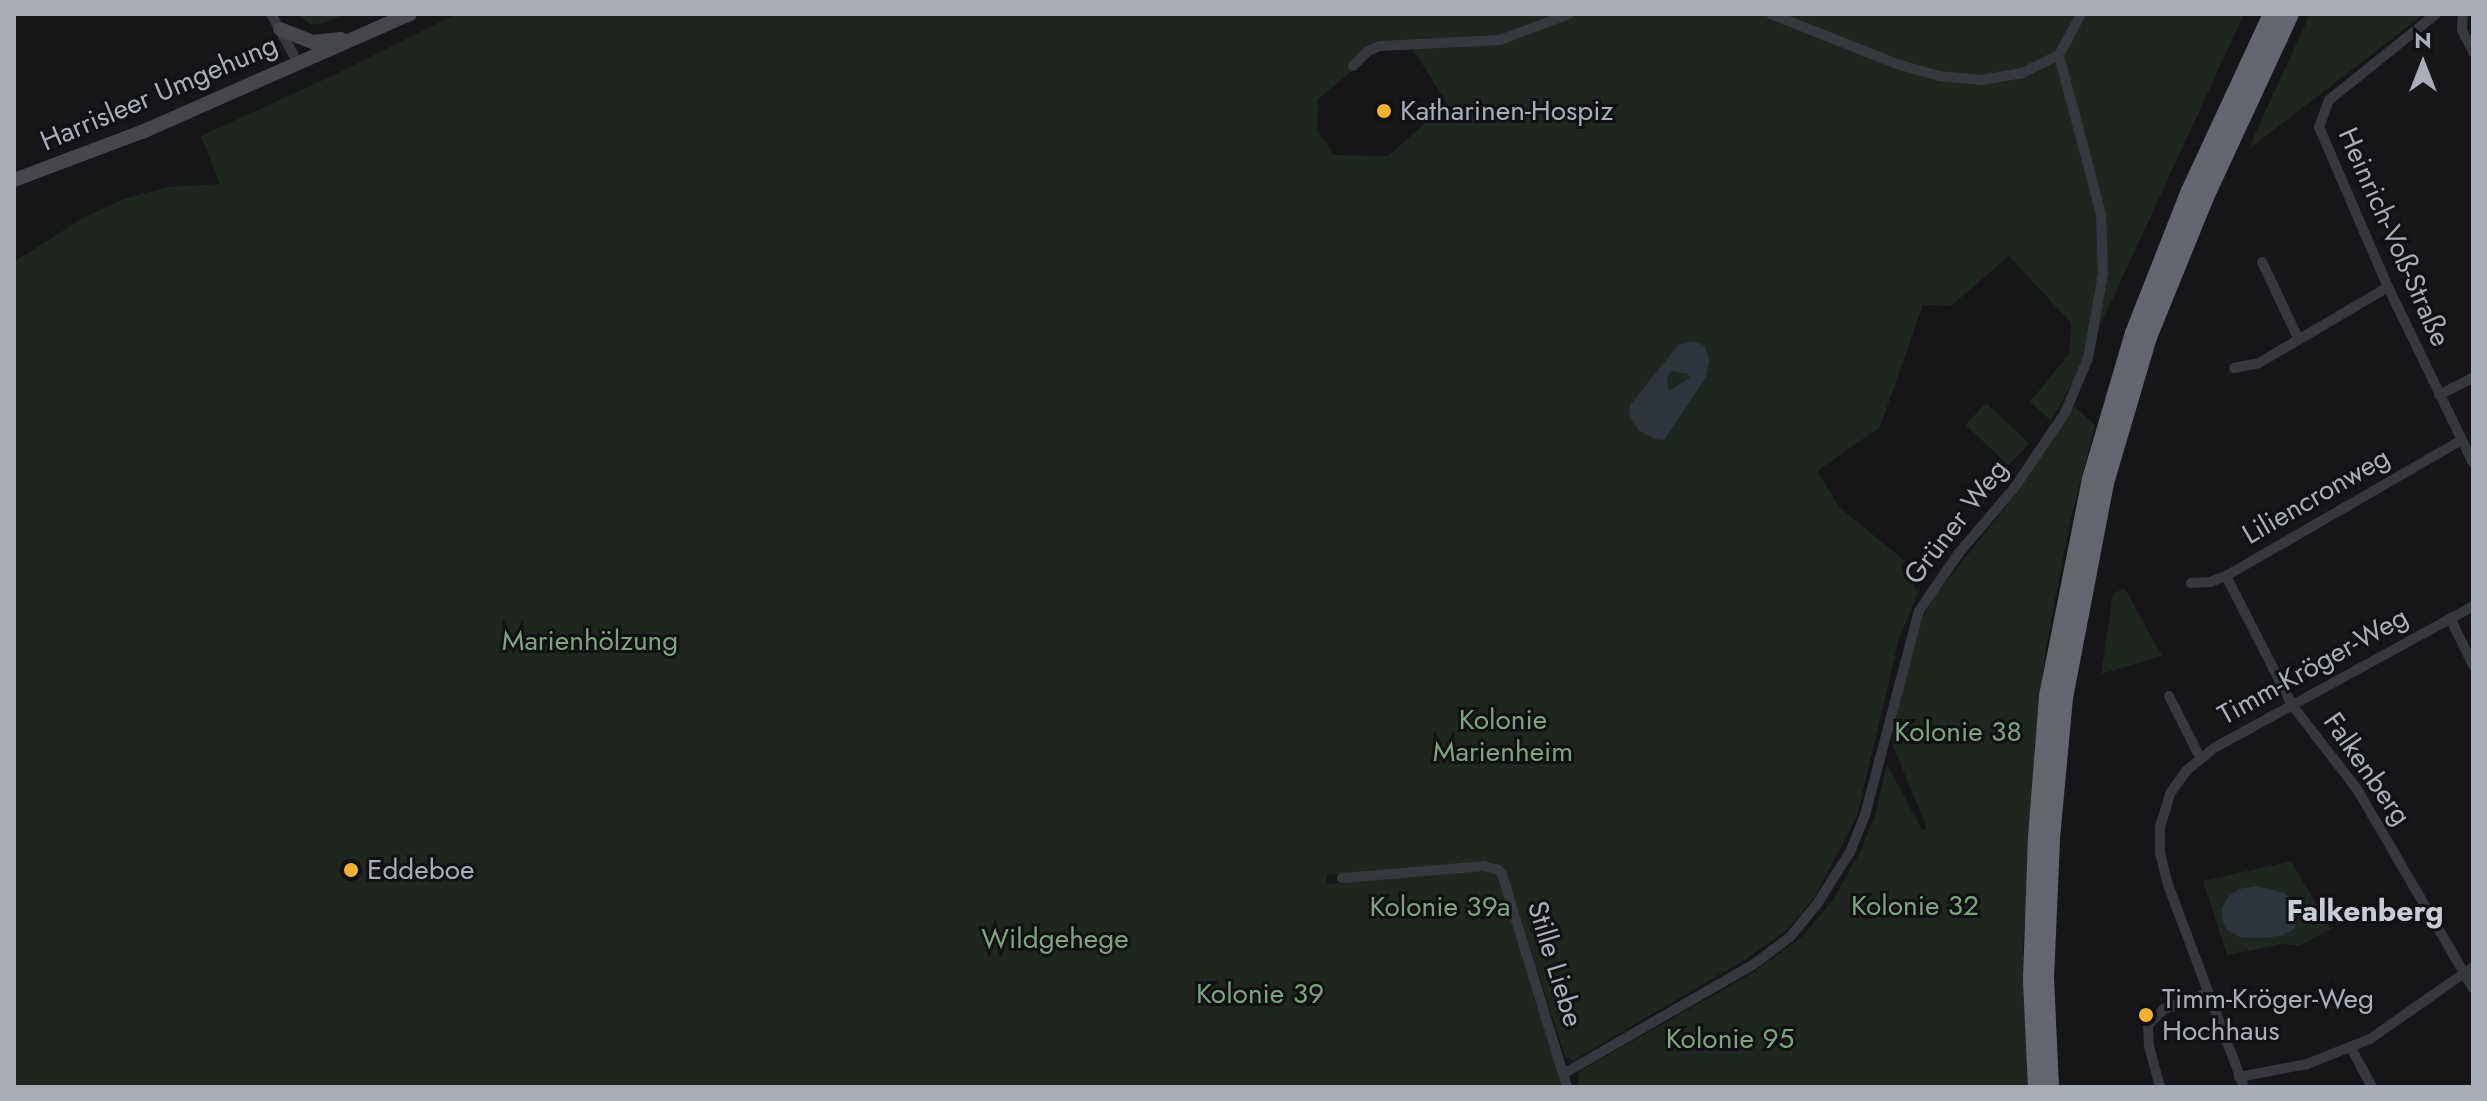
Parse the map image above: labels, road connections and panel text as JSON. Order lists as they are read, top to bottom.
{
  "streets": {
    "main road": ["Harrisleer Umgehung"],
    "street": [
      "Heinrich-Voß-Straße",
      "Liliencronweg",
      "Grüner Weg",
      "Timm-Kröger-Weg",
      "Falkenberg",
      "Stille Liebe"
    ]
  },
  "crossings": [
    ["Heinrich-Voß-Straße", "Liliencronweg"],
    ["Liliencronweg", "Falkenberg"],
    ["Grüner Weg", "Stille Liebe"],
    ["Timm-Kröger-Weg", "Falkenberg"]
  ],
  "districts": ["Falkenberg"],
  "parks": [
    "Marienhölzung",
    "Kolonie Marienheim",
    "Kolonie 38",
    "Kolonie 32",
    "Kolonie 39a",
    "Wildgehege",
    "Kolonie 39",
    "Kolonie 95"
  ],
  "places": ["Katharinen-Hospiz", "Eddeboe", "Timm-Kröger-Weg Hochhaus"],
  "north": "top"
}
